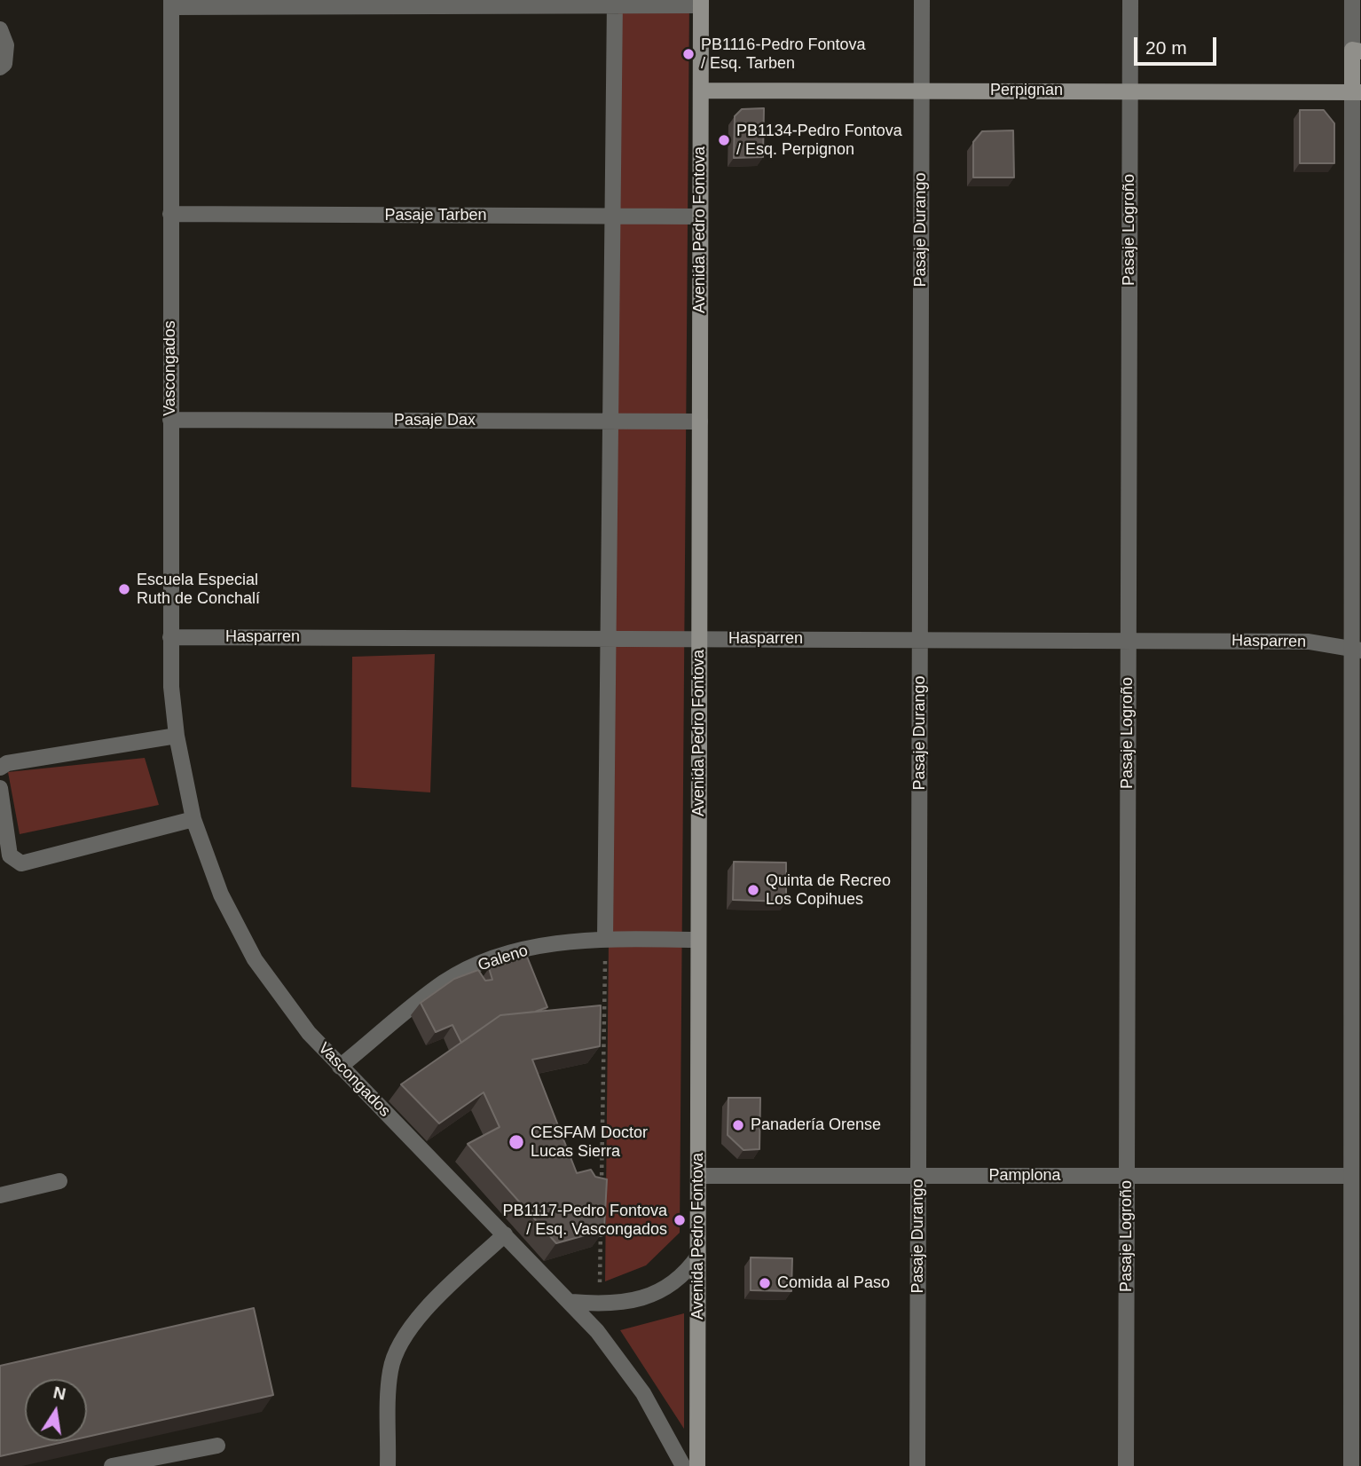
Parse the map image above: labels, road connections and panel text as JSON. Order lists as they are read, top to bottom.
{
  "streets": {
    "main road": ["Perpignan", "Avenida Pedro Fontova"],
    "street": [
      "Pasaje Tarben",
      "Pasaje Durango",
      "Pasaje Logroño",
      "Vascongados",
      "Pasaje Dax",
      "Hasparren",
      "Galeno",
      "Pamplona"
    ]
  },
  "crossings": [
    ["Perpignan", "Avenida Pedro Fontova"],
    ["Perpignan", "Pasaje Durango"],
    ["Perpignan", "Pasaje Logroño"],
    ["Pasaje Tarben", "Avenida Pedro Fontova"],
    ["Pasaje Tarben", "Vascongados"],
    ["Avenida Pedro Fontova", "Pasaje Dax"],
    ["Avenida Pedro Fontova", "Hasparren"],
    ["Avenida Pedro Fontova", "Galeno"],
    ["Avenida Pedro Fontova", "Pamplona"],
    ["Pasaje Durango", "Hasparren"],
    ["Pasaje Durango", "Pamplona"],
    ["Pasaje Logroño", "Hasparren"],
    ["Pasaje Logroño", "Pamplona"],
    ["Vascongados", "Pasaje Dax"],
    ["Vascongados", "Hasparren"],
    ["Vascongados", "Galeno"]
  ],
  "places": [
    "PB1116-Pedro Fontova / Esq. Tarben",
    "PB1134-Pedro Fontova / Esq. Perpignon",
    "Escuela Especial Ruth de Conchalí",
    "Quinta de Recreo Los Copihues",
    "Panadería Orense",
    "CESFAM Doctor Lucas Sierra",
    "PB1117-Pedro Fontova / Esq. Vascongados",
    "Comida al Paso"
  ],
  "scale_bar": "20 m",
  "north": "top"
}
